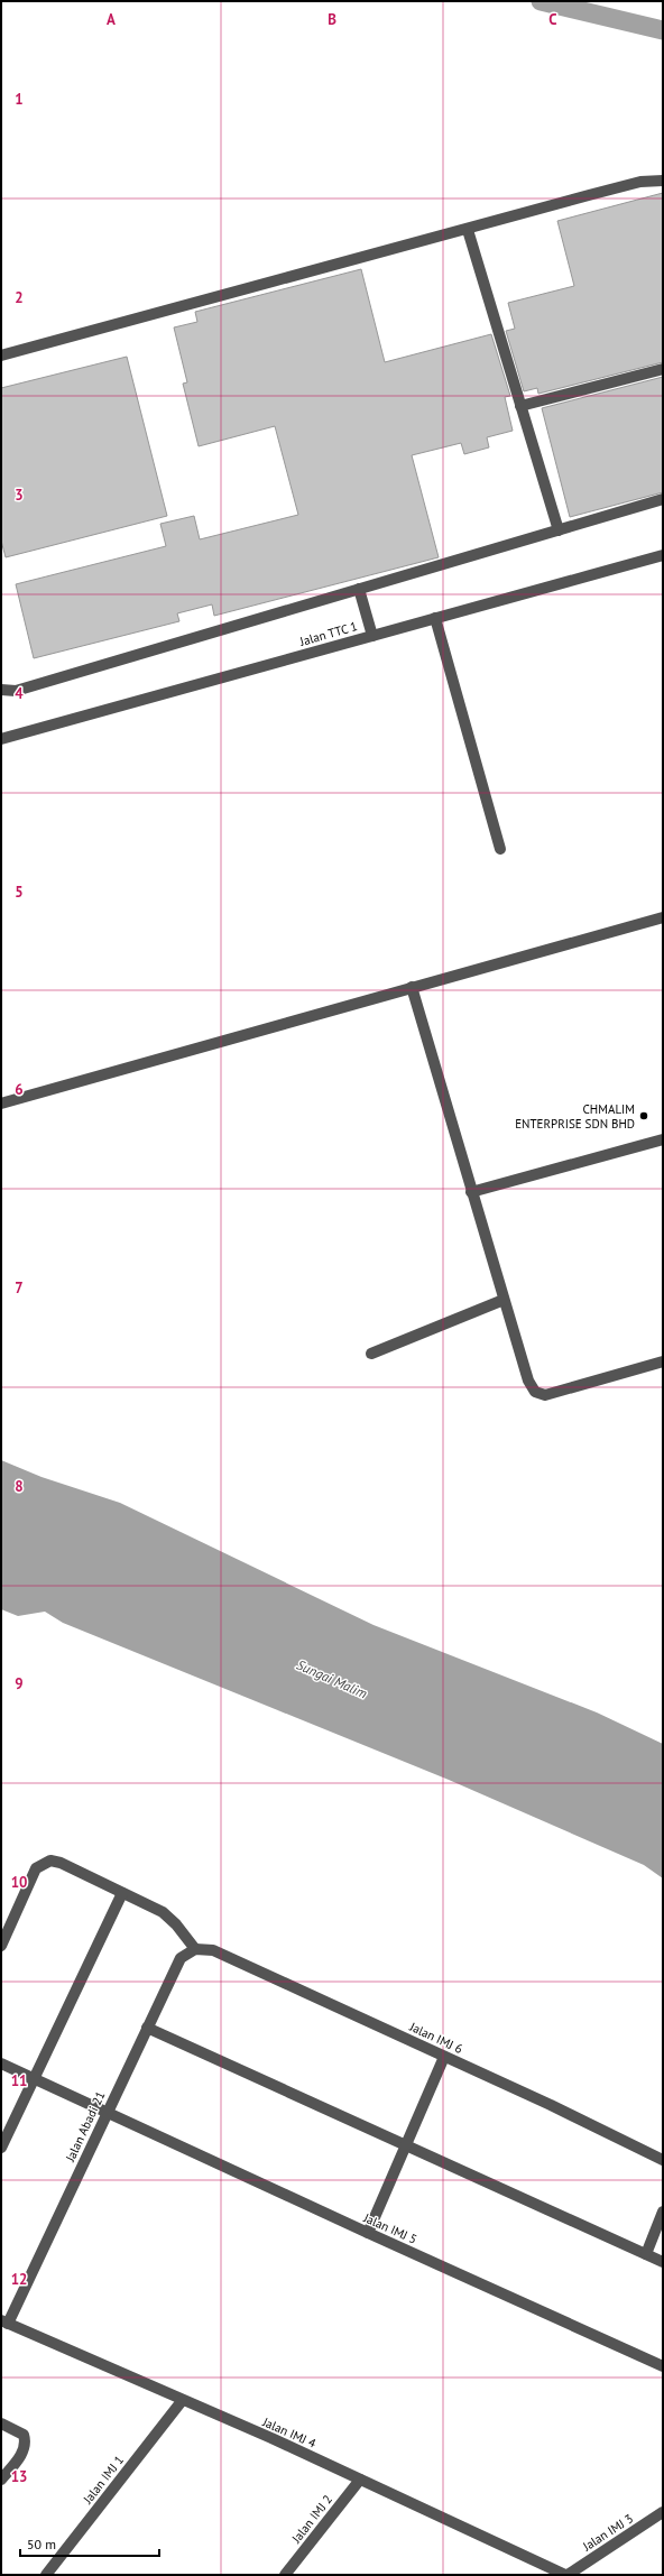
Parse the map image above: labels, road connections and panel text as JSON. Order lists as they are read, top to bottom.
{
  "streets": {
    "street": [
      "Jalan TTC 1",
      "Jalan IMJ 6",
      "Jalan Abadi 21",
      "Jalan IMJ 5",
      "Jalan IMJ 4",
      "Jalan IMJ 1",
      "Jalan IMJ 2",
      "Jalan IMJ 3"
    ]
  },
  "crossings": [
    ["Jalan IMJ 6", "Jalan Abadi 21"],
    ["Jalan Abadi 21", "Jalan IMJ 5"],
    ["Jalan Abadi 21", "Jalan IMJ 4"],
    ["Jalan IMJ 4", "Jalan IMJ 1"],
    ["Jalan IMJ 4", "Jalan IMJ 2"],
    ["Jalan IMJ 4", "Jalan IMJ 3"]
  ],
  "water": ["Sungai Malim"],
  "places": ["CHMALIM ENTERPRISE SDN BHD"],
  "scale_bar": "50 m",
  "grid": {
    "columns": ["A", "B", "C"],
    "rows": [
      "1",
      "2",
      "3",
      "4",
      "5",
      "6",
      "7",
      "8",
      "9",
      "10",
      "11",
      "12",
      "13"
    ]
  }
}
